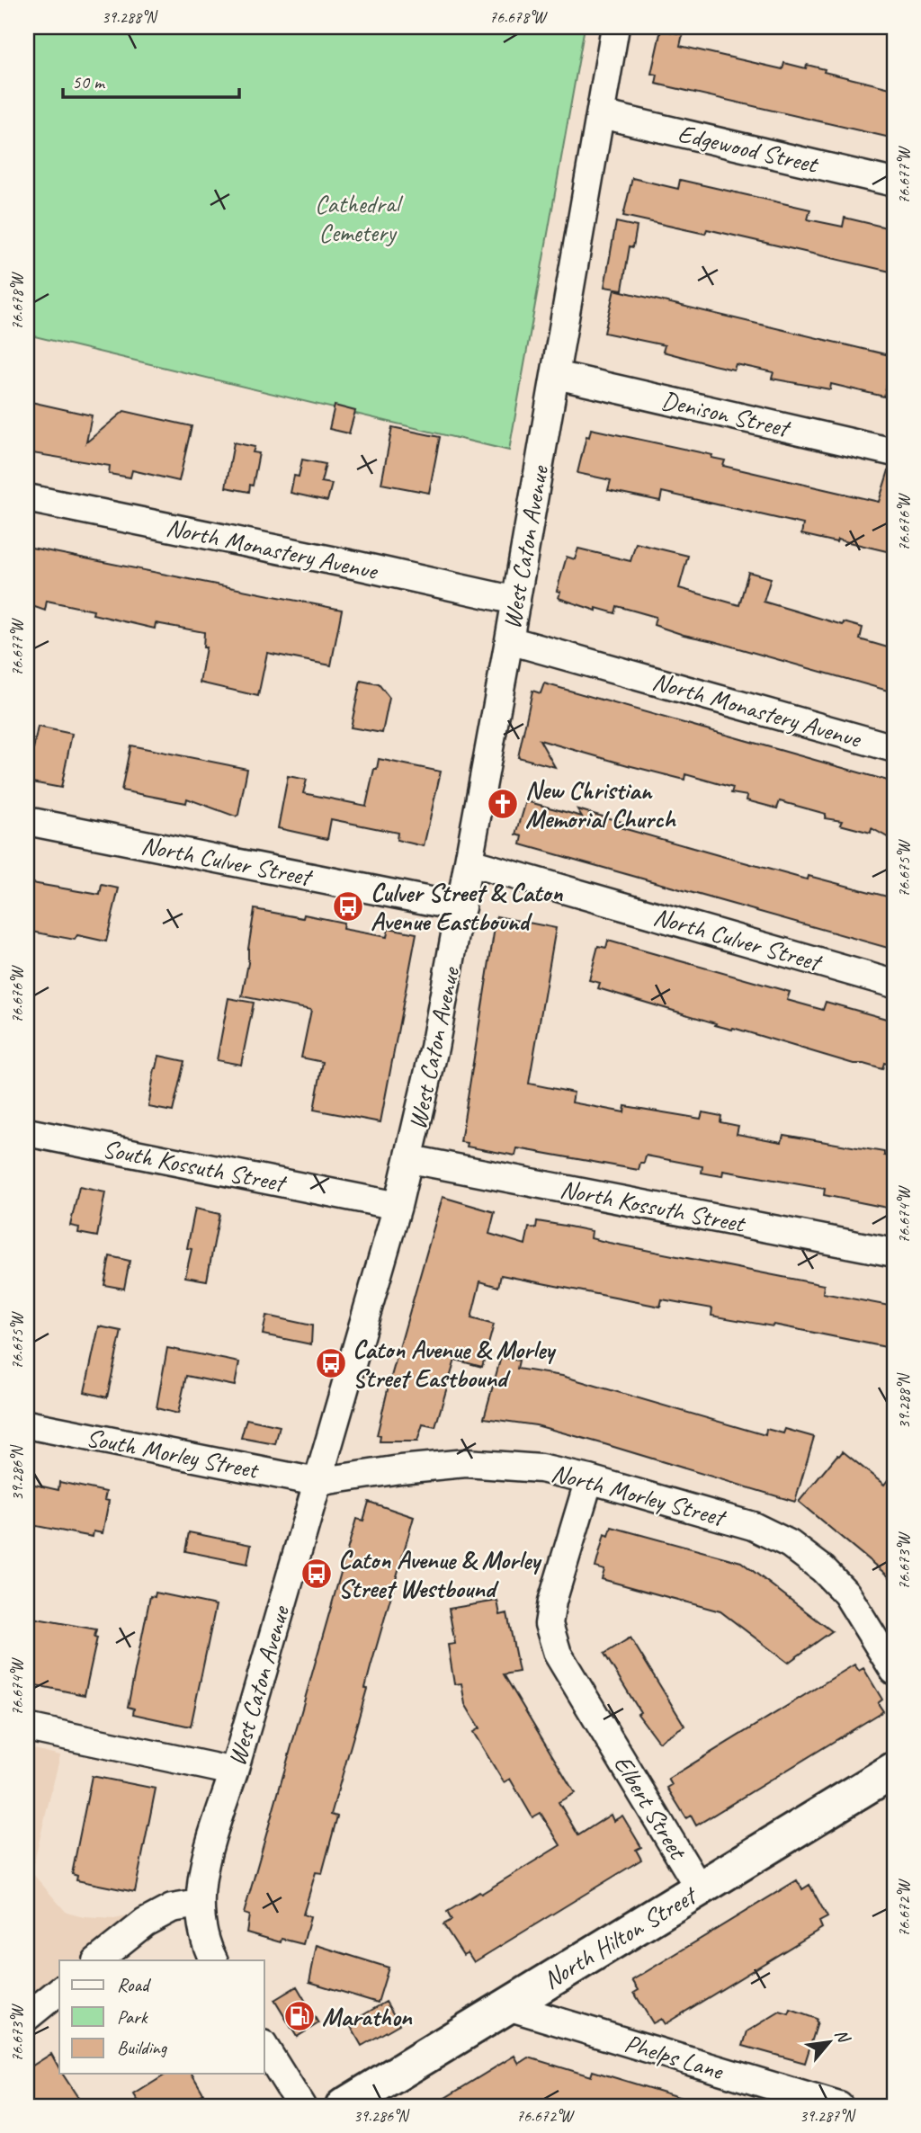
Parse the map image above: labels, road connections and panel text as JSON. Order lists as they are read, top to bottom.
{
  "streets": {
    "main road": ["North Hilton Street"],
    "street": [
      "Edgewood Street",
      "Denison Street",
      "West Caton Avenue",
      "North Monastery Avenue",
      "North Culver Street",
      "South Kossuth Street",
      "North Kossuth Street",
      "South Morley Street",
      "North Morley Street",
      "Elbert Street",
      "Phelps Lane"
    ]
  },
  "crossings": [
    ["Edgewood Street", "West Caton Avenue"],
    ["Denison Street", "West Caton Avenue"],
    ["West Caton Avenue", "North Monastery Avenue"],
    ["West Caton Avenue", "North Culver Street"],
    ["West Caton Avenue", "South Kossuth Street"],
    ["West Caton Avenue", "North Kossuth Street"],
    ["West Caton Avenue", "South Morley Street"],
    ["West Caton Avenue", "North Morley Street"],
    ["South Morley Street", "North Morley Street"],
    ["North Morley Street", "Elbert Street"],
    ["Elbert Street", "North Hilton Street"],
    ["North Hilton Street", "Phelps Lane"]
  ],
  "parks": ["Cathedral Cemetery"],
  "places": {
    "church": ["New Christian Memorial Church"],
    "bus stop": ["Culver Street & Caton Avenue Eastbound", "Caton Avenue & Morley Street Eastbound", "Caton Avenue & Morley Street Westbound"],
    "fuel station": ["Marathon"]
  },
  "legend": ["Road", "Park", "Building"],
  "scale_bar": "50 m",
  "north": "top right",
  "coordinates": [
    "39.288°N",
    "76.678°W",
    "76.677°W",
    "76.676°W",
    "76.675°W",
    "76.674°W",
    "39.286°N",
    "76.673°W",
    "76.672°W",
    "39.287°N"
  ]
}
